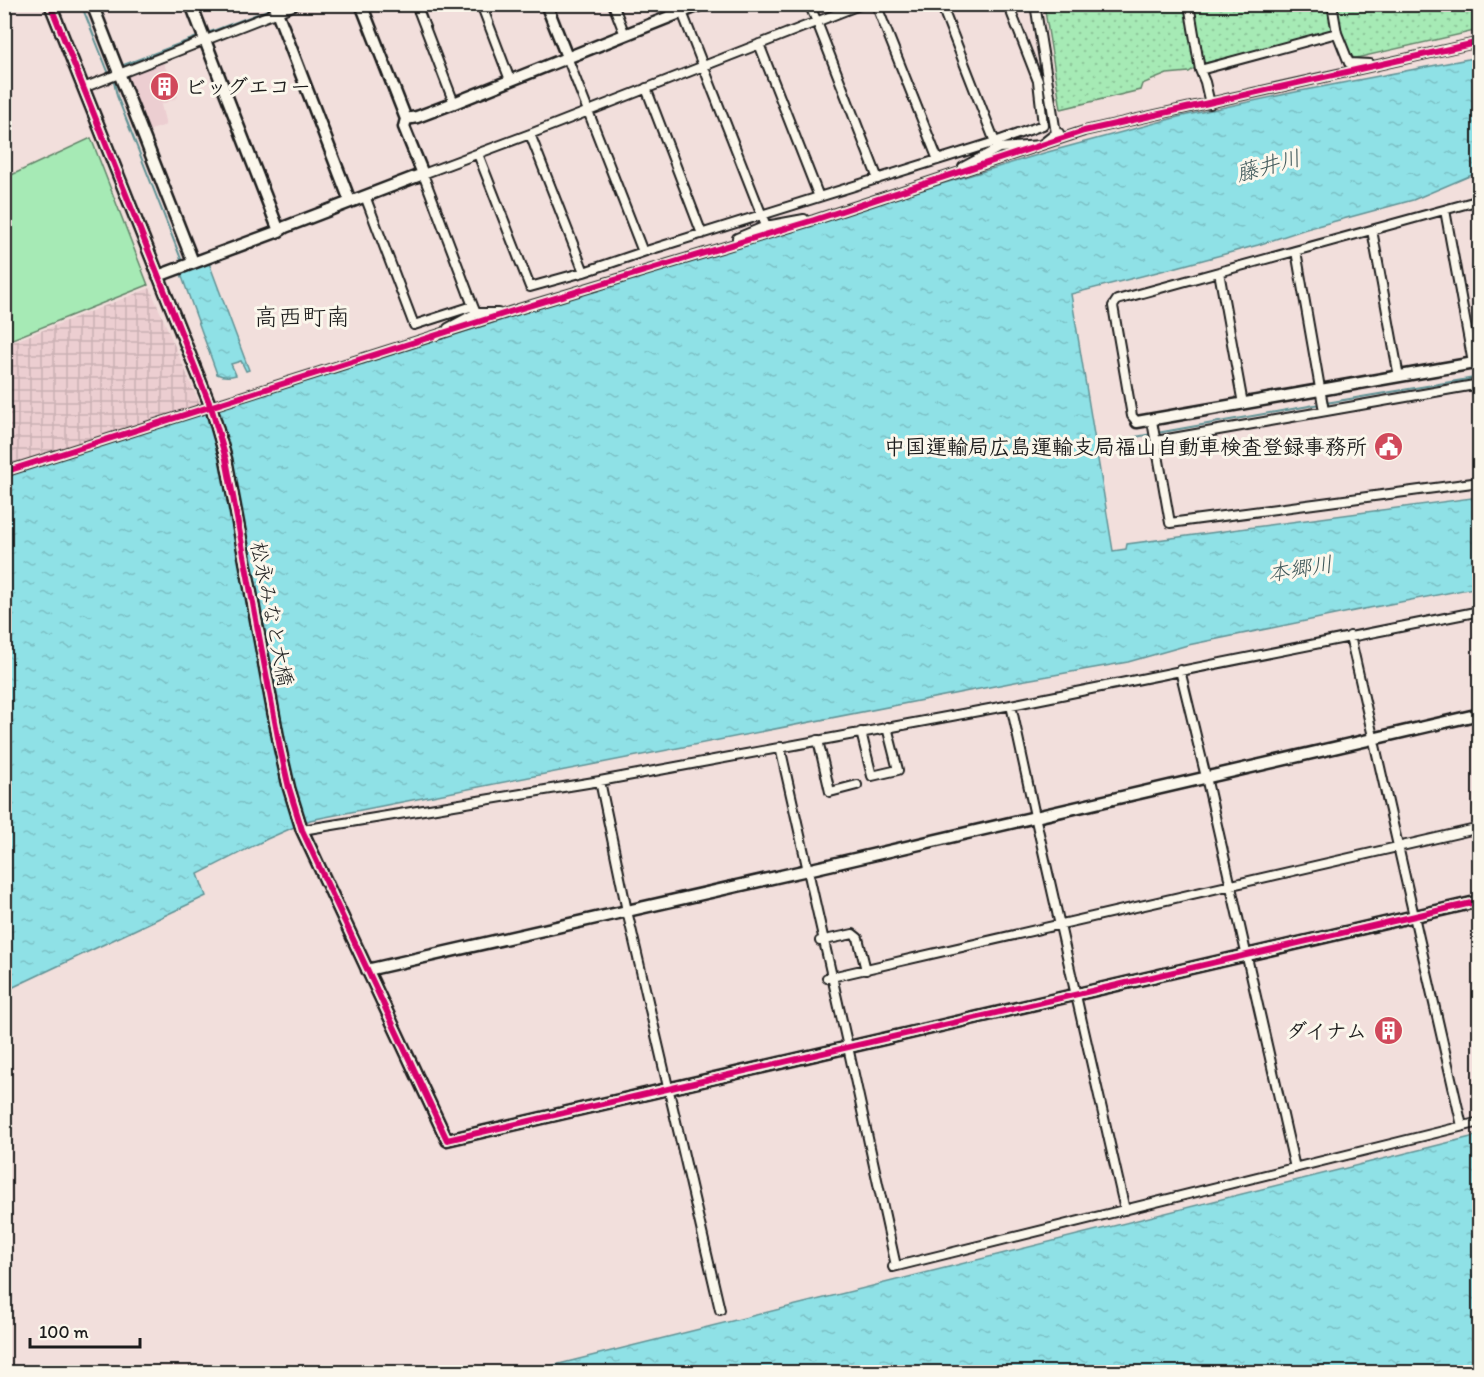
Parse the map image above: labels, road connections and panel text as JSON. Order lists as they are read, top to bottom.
{
  "streets": {
    "street": ["松永みなと大橋"]
  },
  "districts": ["高西町南"],
  "water": ["藤井川", "本郷川"],
  "places": {
    "building": ["ビッグエコー", "ダイナム"],
    "public building": ["中国運輸局広島運輸支局福山自動車検査登録事務所"]
  },
  "scale_bar": "100 m"
}
